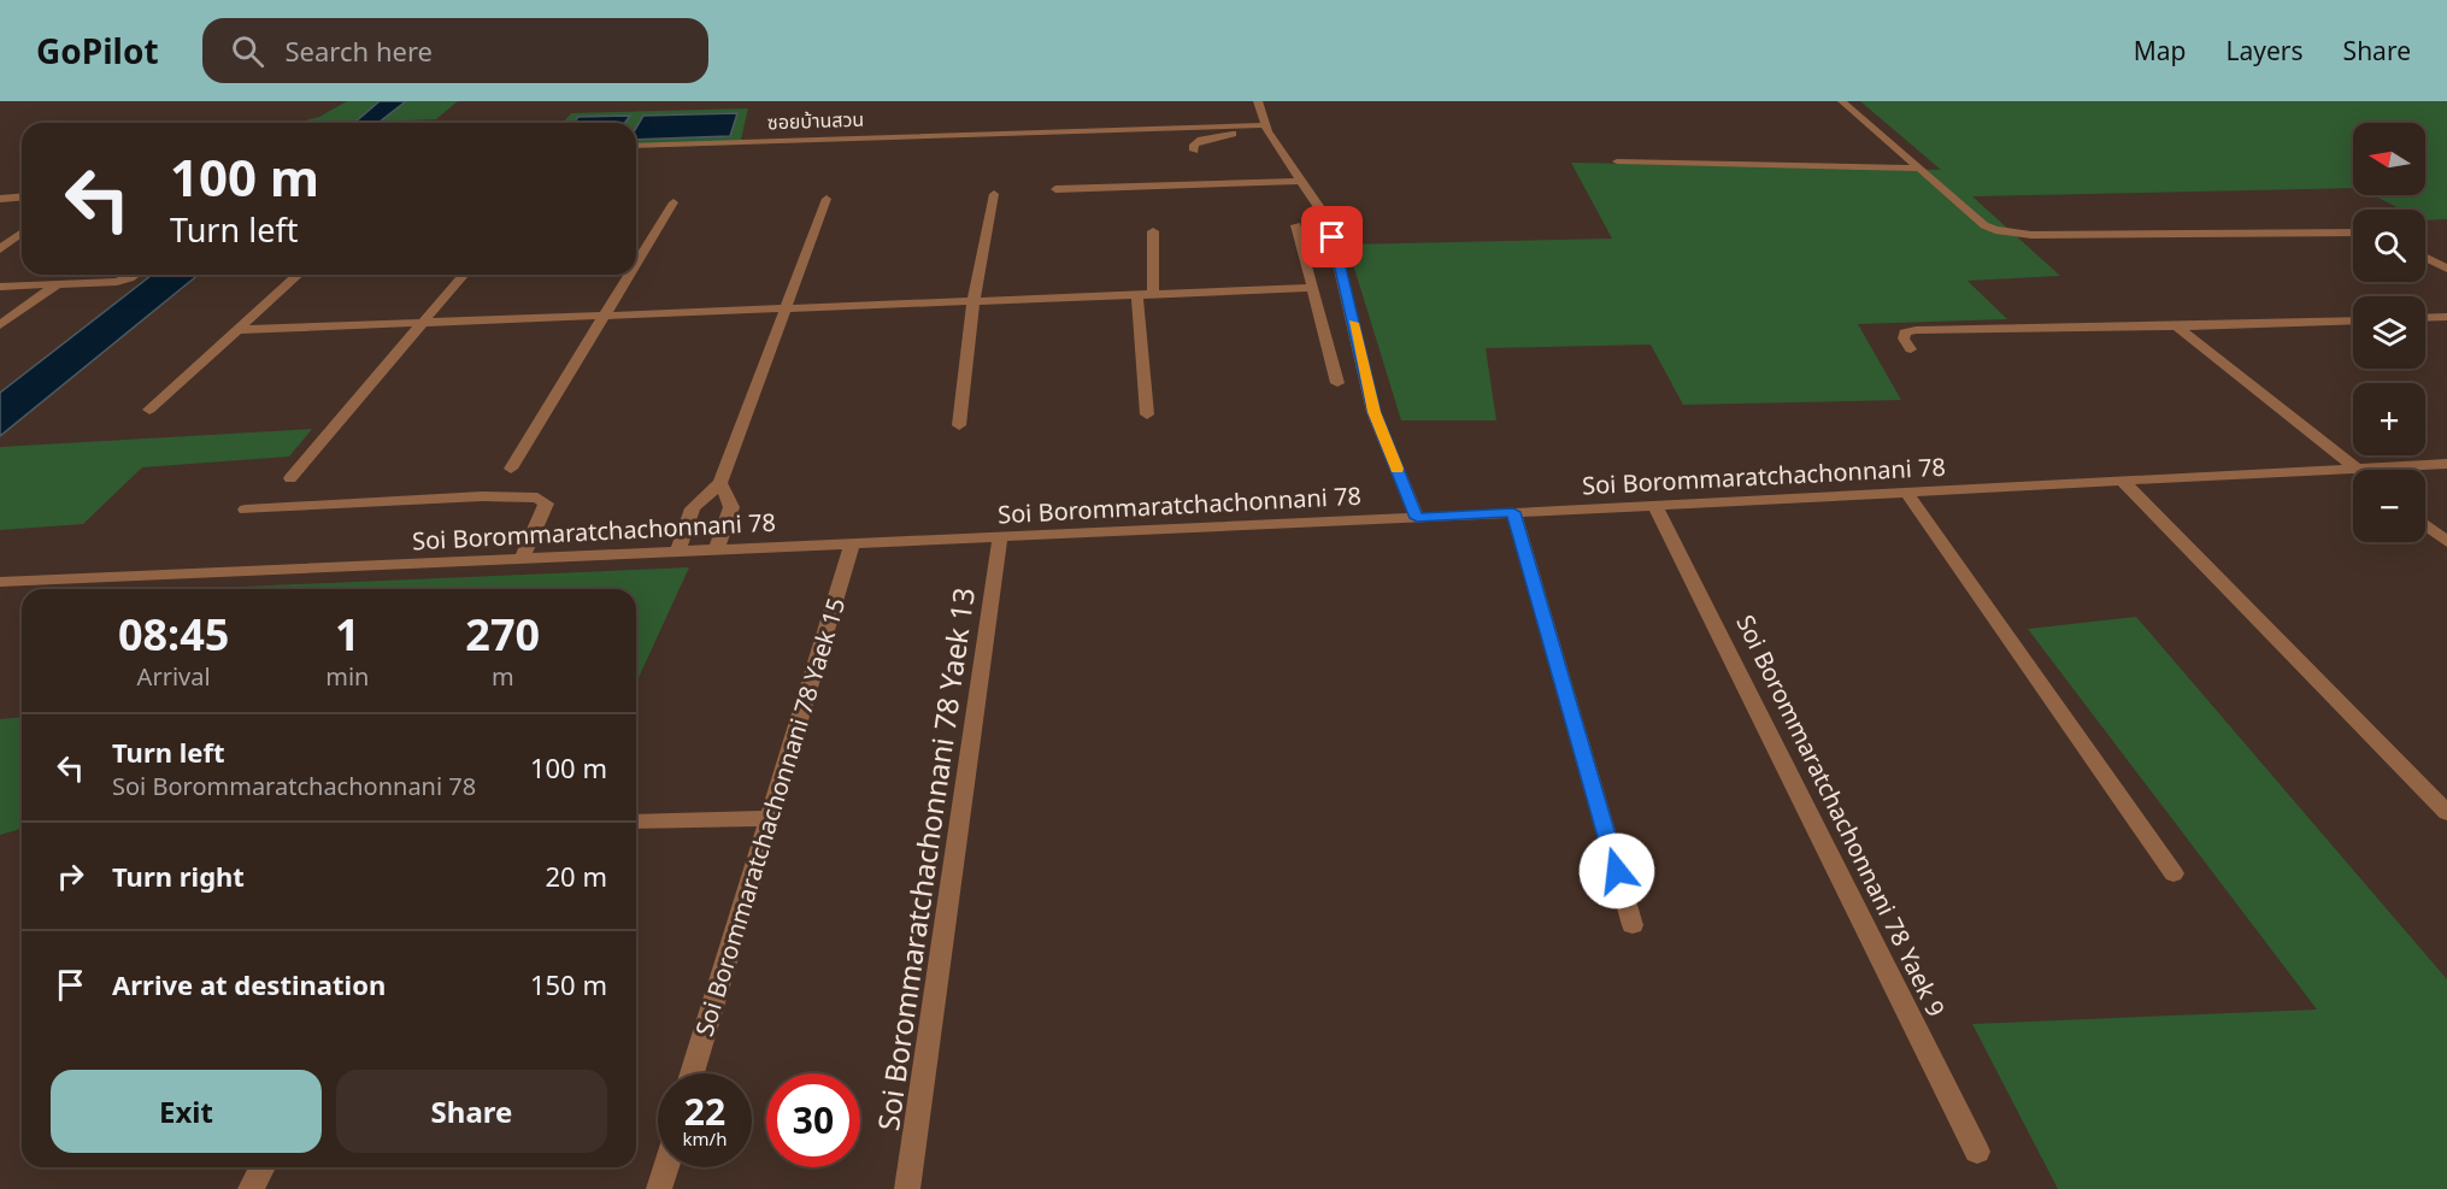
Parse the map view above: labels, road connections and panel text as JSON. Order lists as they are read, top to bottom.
{
  "streets": {
    "street": [
      "ซอยบ้านสวน",
      "Soi Borommaratchachonnani 78",
      "Soi Borommaratchachonnani 78 Yaek 9",
      "Soi Borommaratchachonnani 78 Yaek 15",
      "Soi Borommaratchachonnani 78 Yaek 13"
    ]
  },
  "crossings": [
    ["Soi Borommaratchachonnani 78", "Soi Borommaratchachonnani 78 Yaek 9"],
    ["Soi Borommaratchachonnani 78", "Soi Borommaratchachonnani 78 Yaek 15"],
    ["Soi Borommaratchachonnani 78", "Soi Borommaratchachonnani 78 Yaek 13"]
  ],
  "north": "left",
  "page": {
    "header": "GoPilot",
    "search": "Search here",
    "nav": ["Map", "Layers", "Share"],
    "map_buttons": ["+", "−"],
    "turn": ["100 m", "Turn left"],
    "eta": [
      "08:45",
      "Arrival",
      "1",
      "min",
      "270",
      "m"
    ],
    "list": [
      {
        "name": "Turn left",
        "note": "Soi Borommaratchachonnani 78",
        "value": "100 m"
      },
      {
        "name": "Turn right",
        "value": "20 m"
      },
      {
        "name": "Arrive at destination",
        "value": "150 m"
      }
    ],
    "buttons": ["Exit", "Share"],
    "speed": "22 km/h",
    "limit": "30"
  }
}
